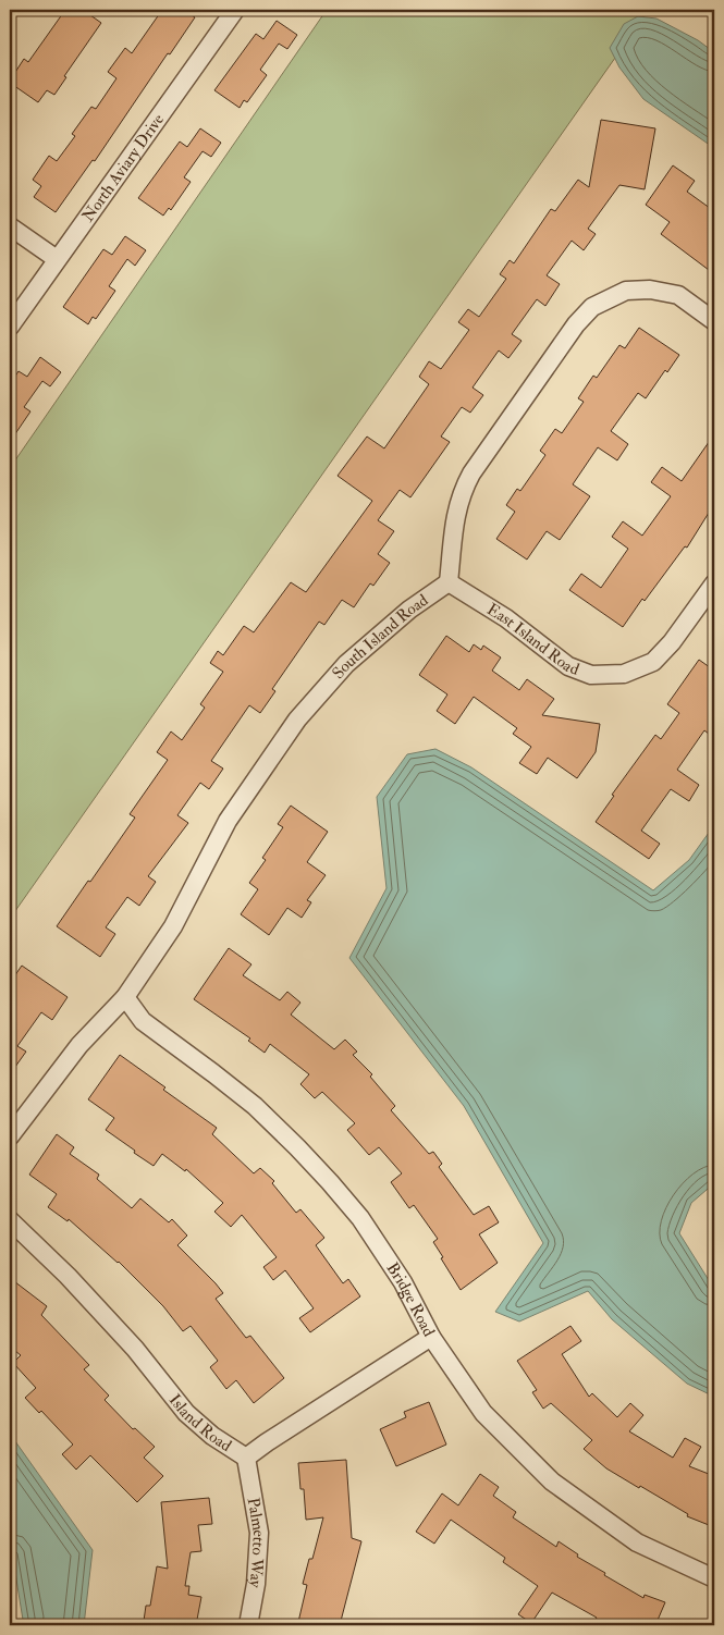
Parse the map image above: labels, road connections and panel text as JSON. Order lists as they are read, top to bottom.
{
  "streets": {
    "street": [
      "North Aviary Drive",
      "South Island Road",
      "East Island Road",
      "Bridge Road",
      "Island Road",
      "Palmetto Way"
    ]
  },
  "crossings": [
    ["South Island Road", "East Island Road"],
    ["South Island Road", "Bridge Road"],
    ["Bridge Road", "Island Road"],
    ["Island Road", "Palmetto Way"]
  ]
}
